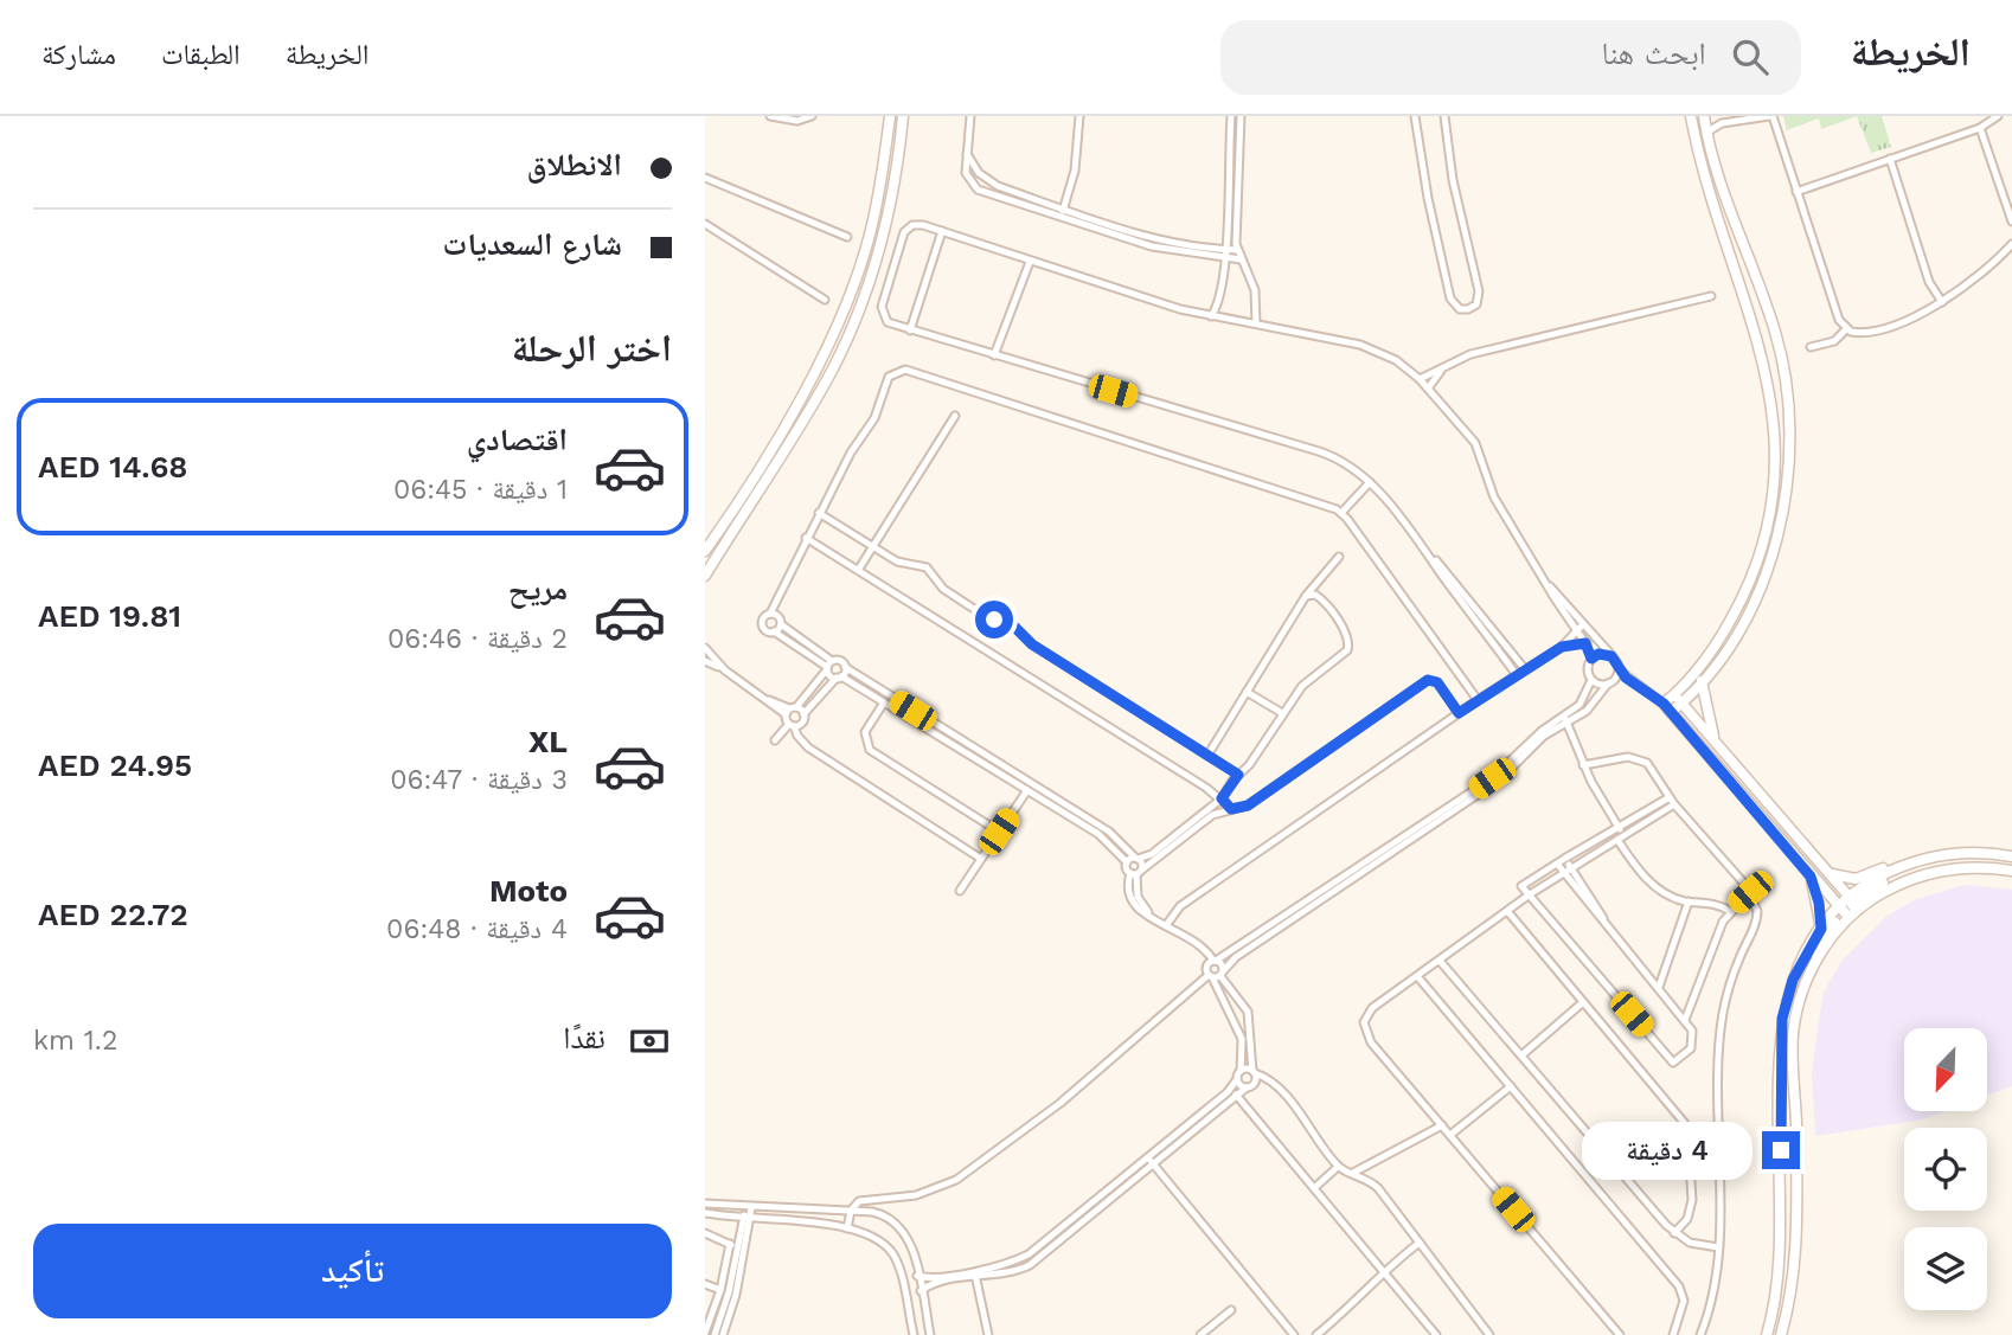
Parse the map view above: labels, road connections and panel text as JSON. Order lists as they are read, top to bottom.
{
  "north": "bottom left",
  "page": {
    "header": "الخريطة",
    "search": "ابحث هنا",
    "nav": ["الخريطة", "الطبقات", "مشاركة"],
    "banner": ["الانطلاق", "شارع السعديات"],
    "heading": "اختر الرحلة",
    "list": [
      {
        "name": "اقتصادي",
        "note": "1 دقيقة · 06:45",
        "value": "AED 14.68"
      },
      {
        "name": "مريح",
        "note": "2 دقيقة · 06:46",
        "value": "AED 19.81"
      },
      {
        "name": "XL",
        "note": "3 دقيقة · 06:47",
        "value": "AED 24.95"
      },
      {
        "name": "Moto",
        "note": "4 دقيقة · 06:48",
        "value": "AED 22.72"
      }
    ],
    "pay": ["نقدًا", "1.2 km"],
    "bubble": "4 دقيقة",
    "buttons": "تأكيد"
  }
}
